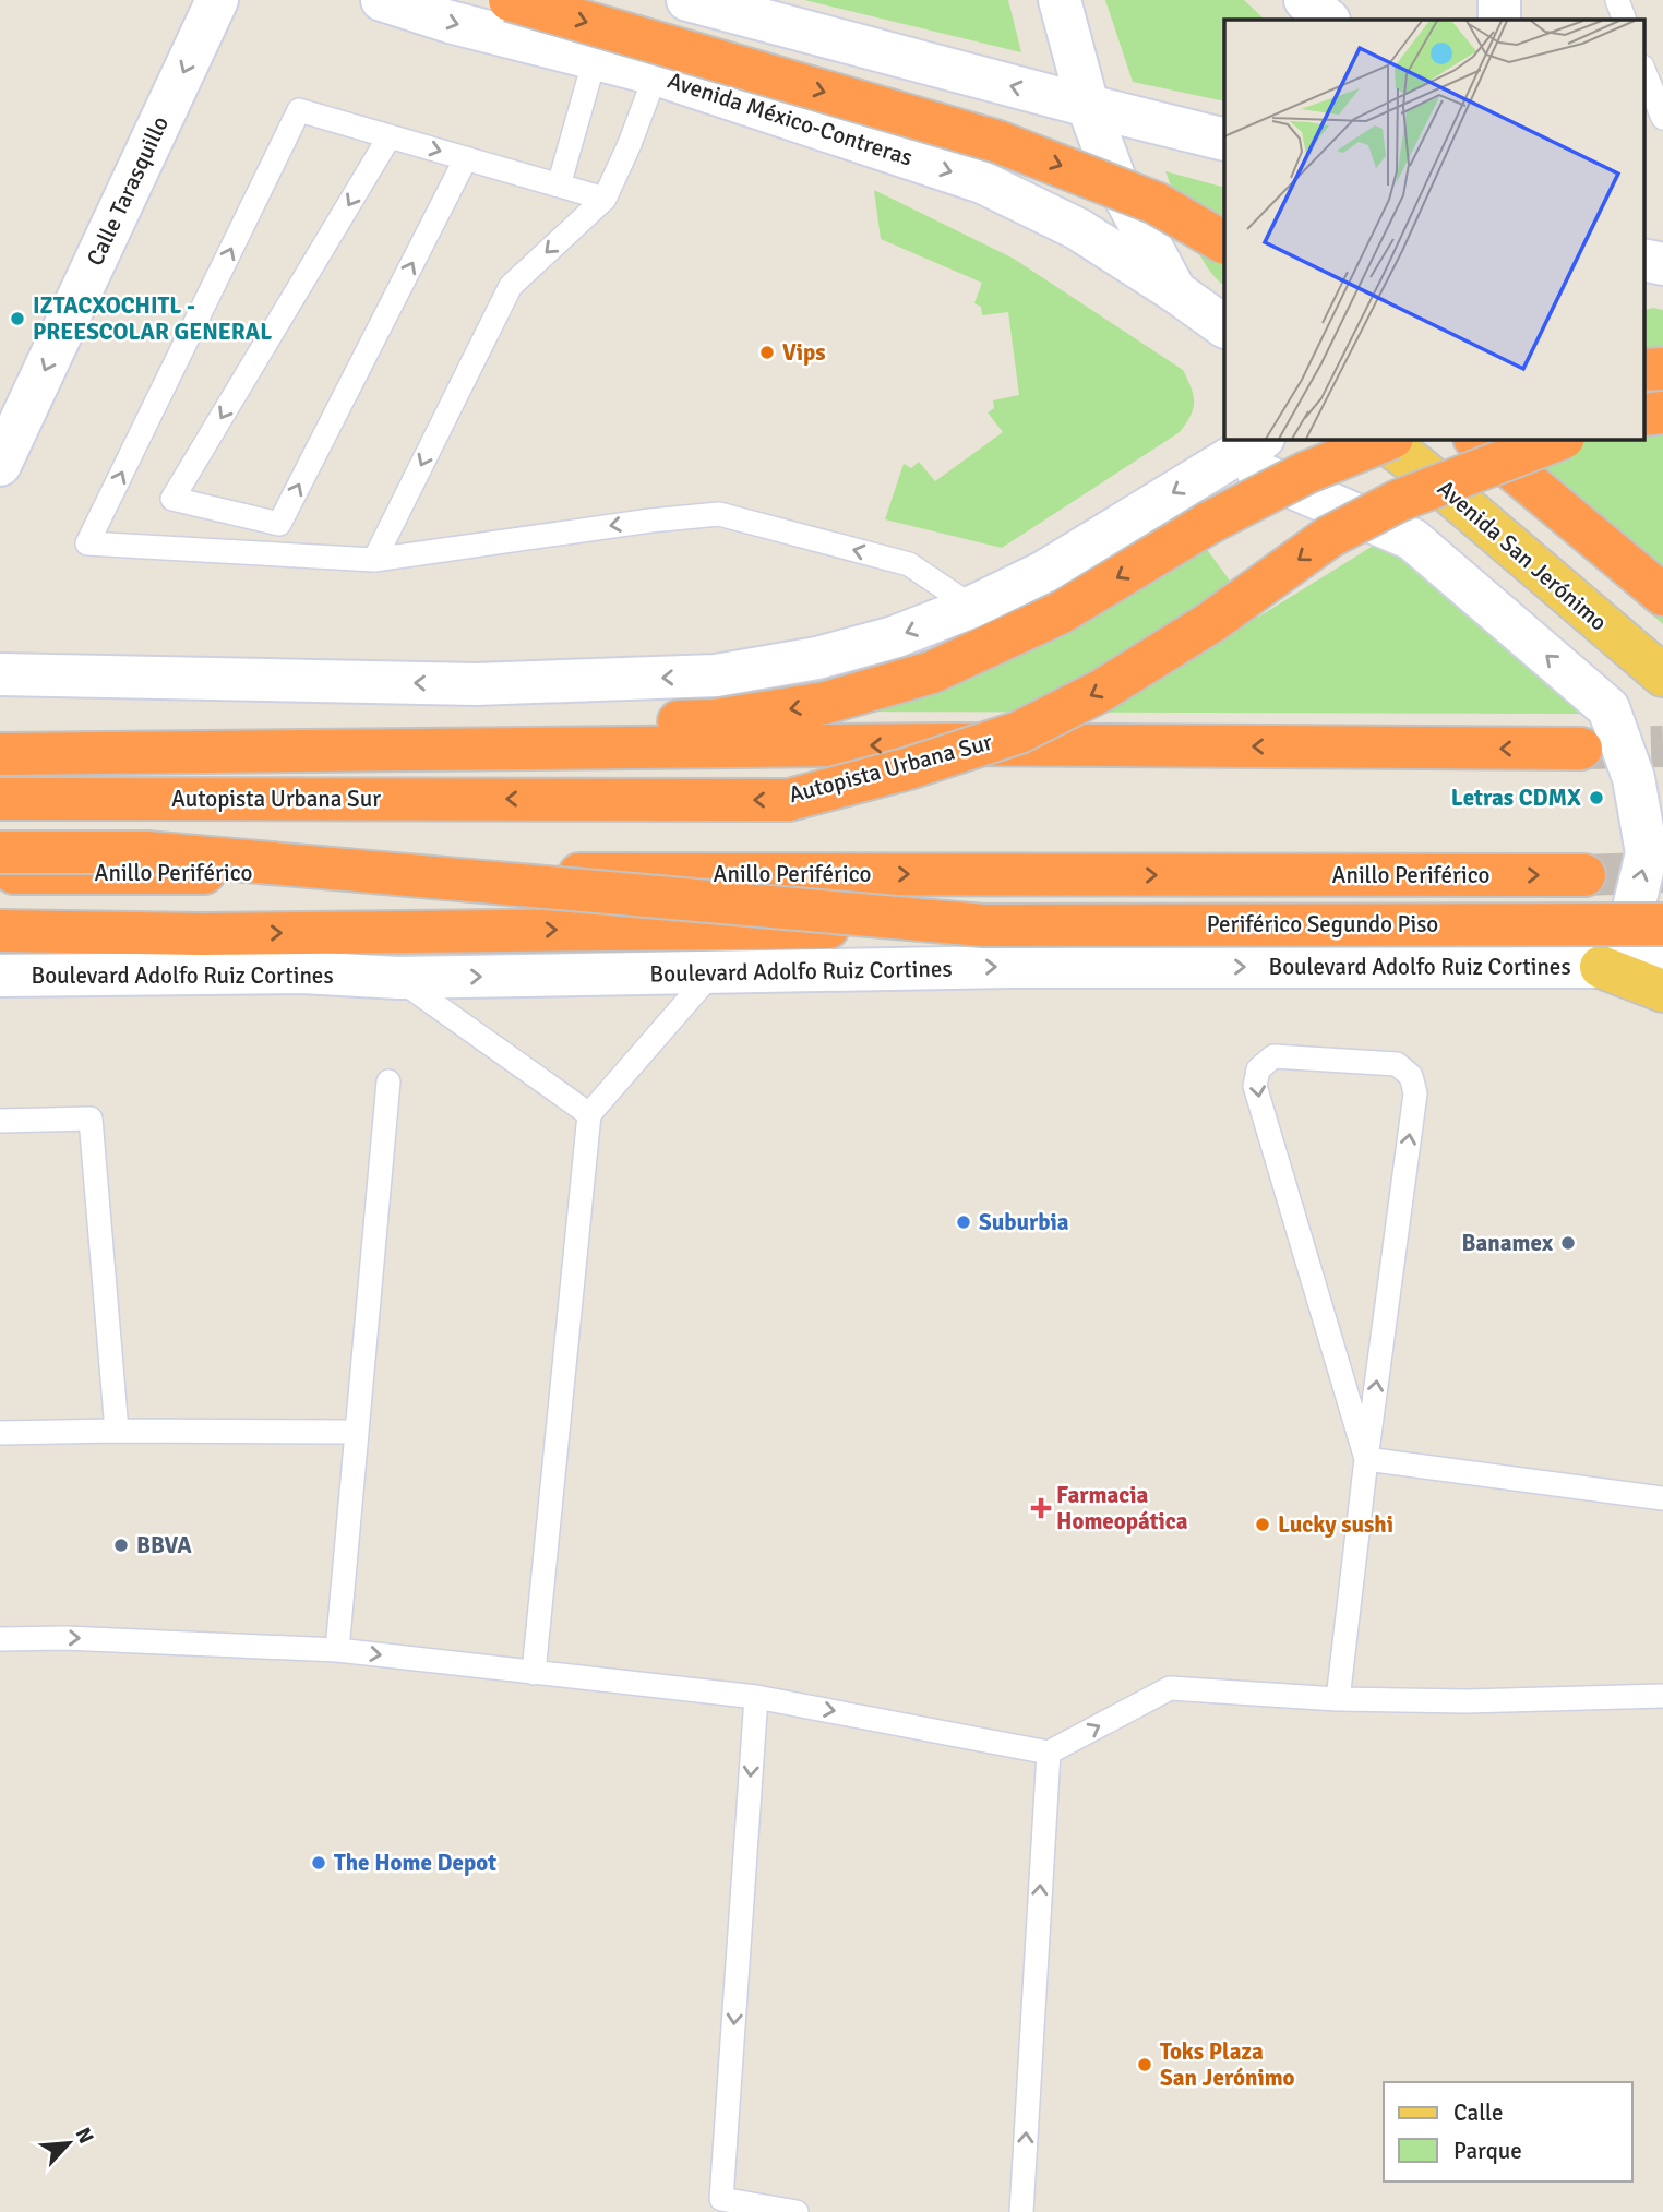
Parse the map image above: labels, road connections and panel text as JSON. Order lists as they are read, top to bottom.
{
  "streets": {
    "highway": ["Autopista Urbana Sur", "Anillo Periférico", "Periférico Segundo Piso"],
    "main road": [
      "Avenida México-Contreras",
      "Calle Tarasquillo",
      "Avenida San Jerónimo",
      "Boulevard Adolfo Ruiz Cortines"
    ]
  },
  "one_way": ["Calle Tarasquillo"],
  "places": {
    "other": [
      "IZTACXOCHITL - PREESCOLAR GENERAL",
      "Vips",
      "Letras CDMX",
      "Suburbia",
      "Banamex",
      "Lucky sushi",
      "BBVA",
      "The Home Depot",
      "Toks Plaza San Jerónimo"
    ],
    "health": ["Farmacia Homeopática"]
  },
  "legend": ["Calle", "Parque"],
  "north": "top right"
}
